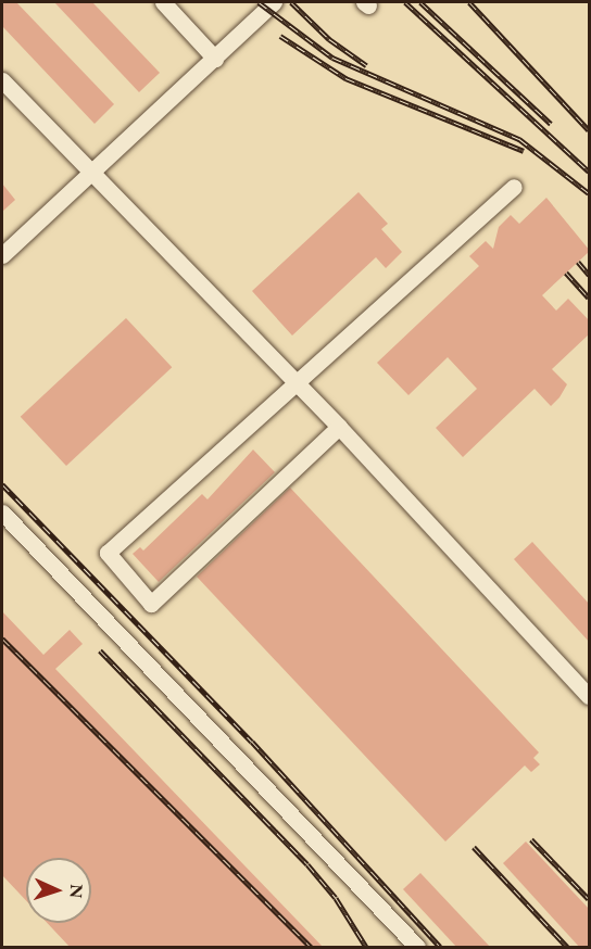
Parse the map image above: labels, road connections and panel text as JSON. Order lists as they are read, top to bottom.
{
  "north": "right"
}
